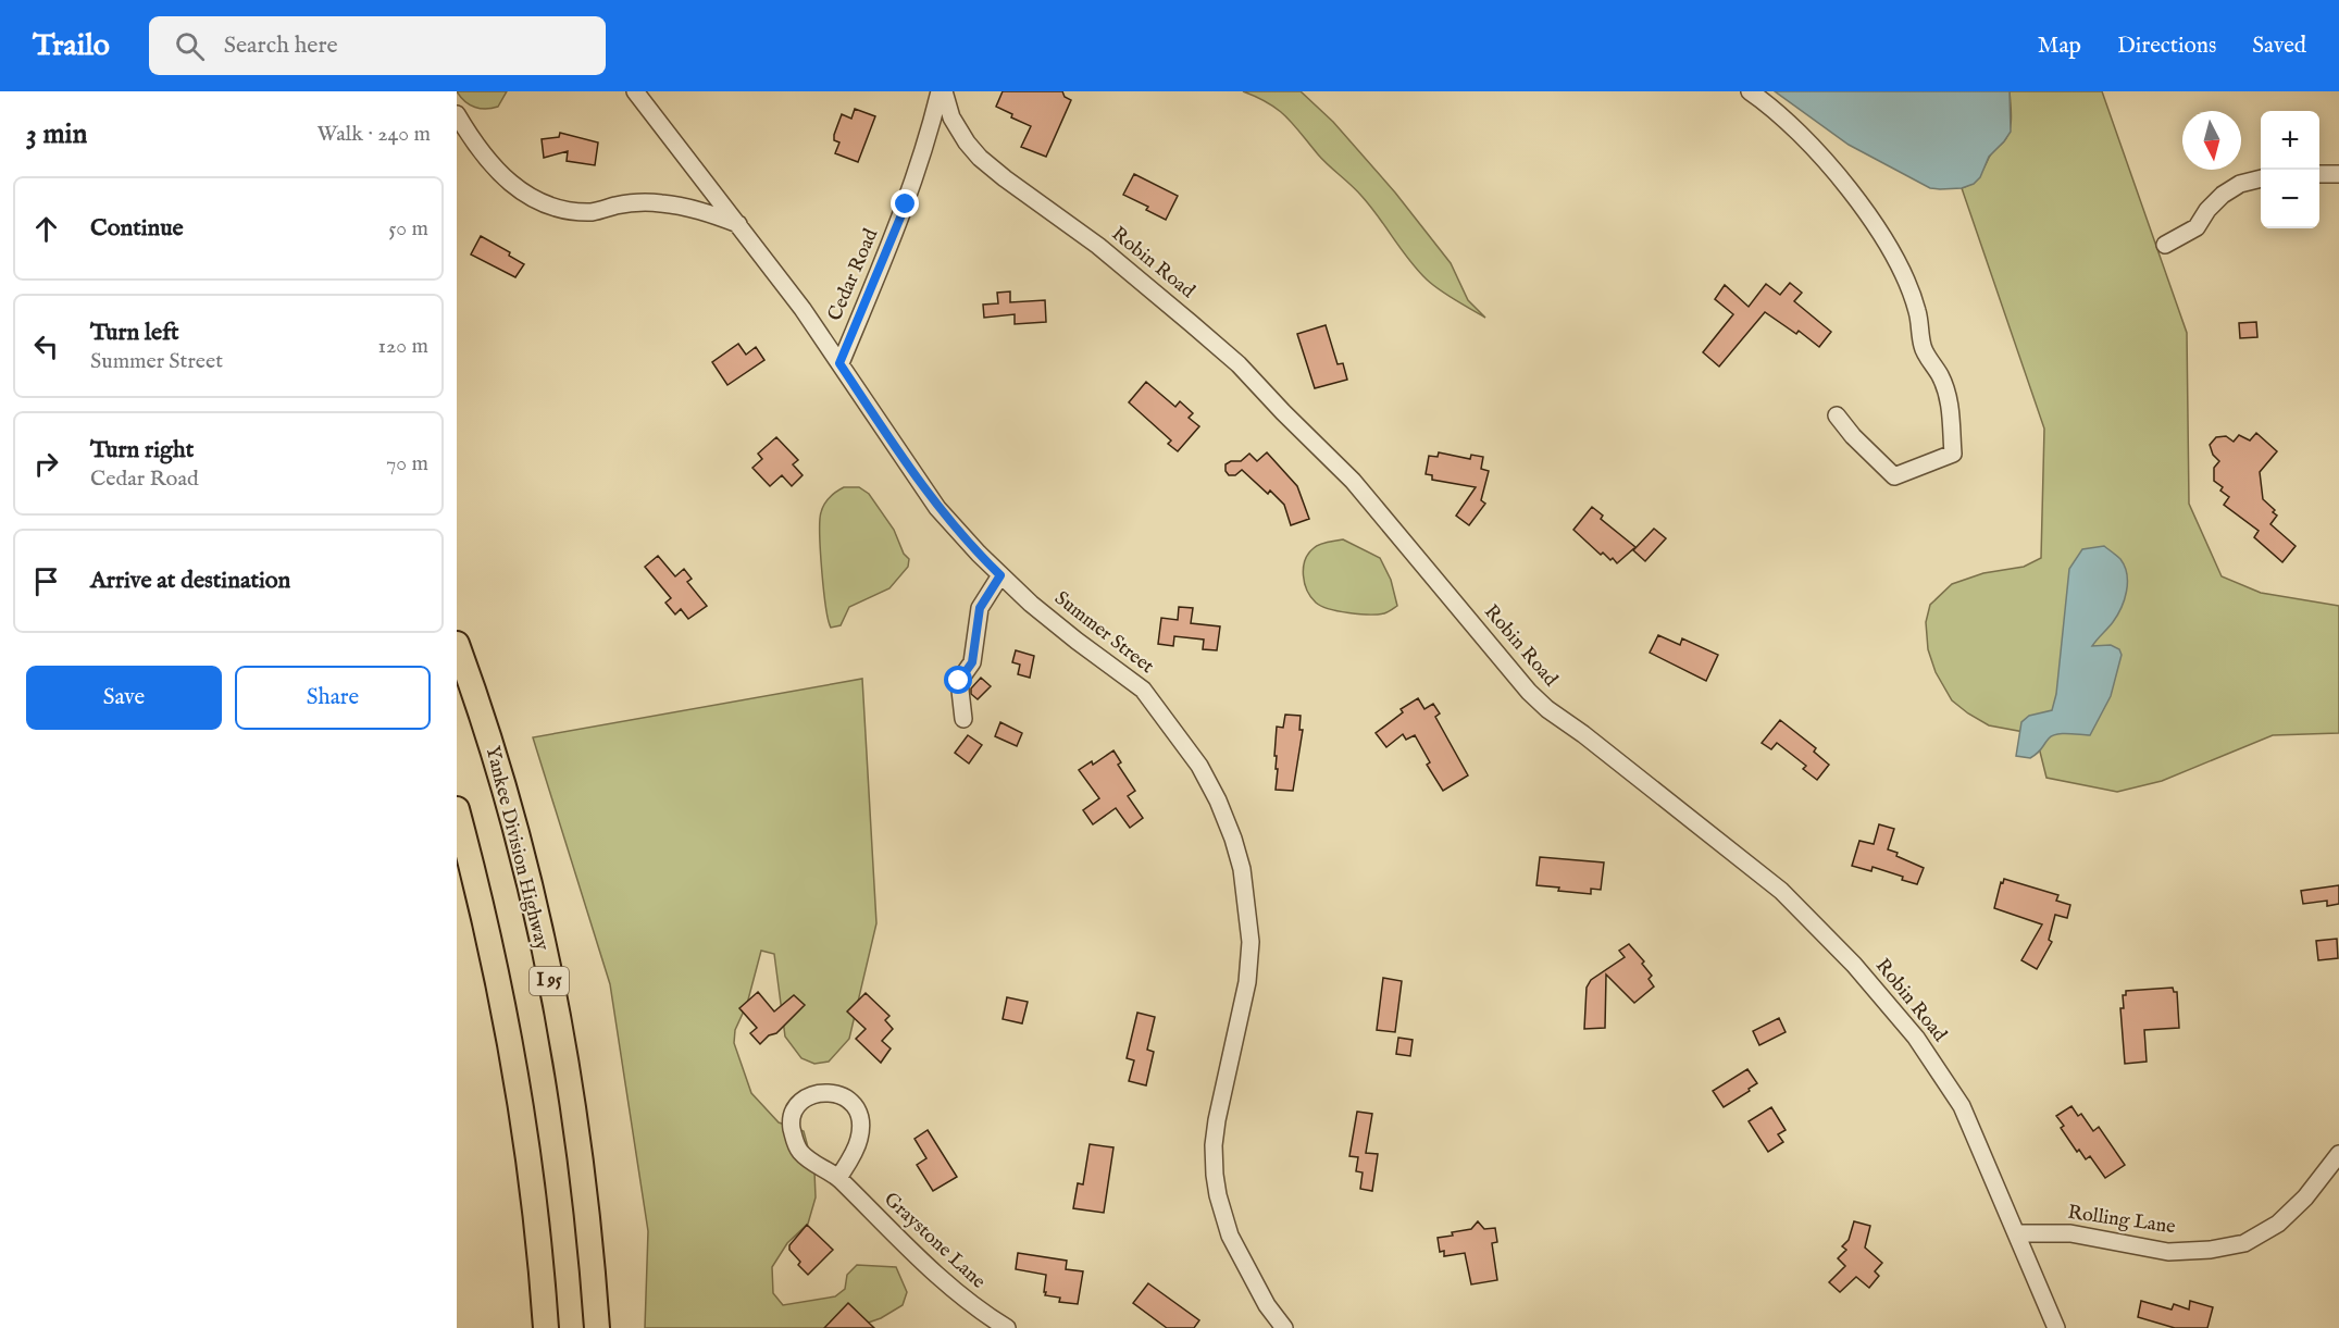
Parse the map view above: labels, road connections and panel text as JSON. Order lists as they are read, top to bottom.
{
  "streets": {
    "highway": ["Yankee Division Highway", "I 95"],
    "street": [
      "Robin Road",
      "Cedar Road",
      "Summer Street",
      "Rolling Lane",
      "Graystone Lane"
    ]
  },
  "crossings": [
    ["Robin Road", "Cedar Road"],
    ["Robin Road", "Rolling Lane"],
    ["Cedar Road", "Summer Street"]
  ],
  "north": "bottom",
  "page": {
    "header": "Trailo",
    "search": "Search here",
    "nav": ["Map", "Directions", "Saved"],
    "heading": ["3 min", "Walk · 240 m"],
    "map_buttons": ["+", "−"],
    "list": [
      ["Continue", "50 m"],
      ["Turn left", "Summer Street", "120 m"],
      ["Turn right", "Cedar Road", "70 m"],
      "Arrive at destination"
    ],
    "buttons": ["Save", "Share"]
  }
}
